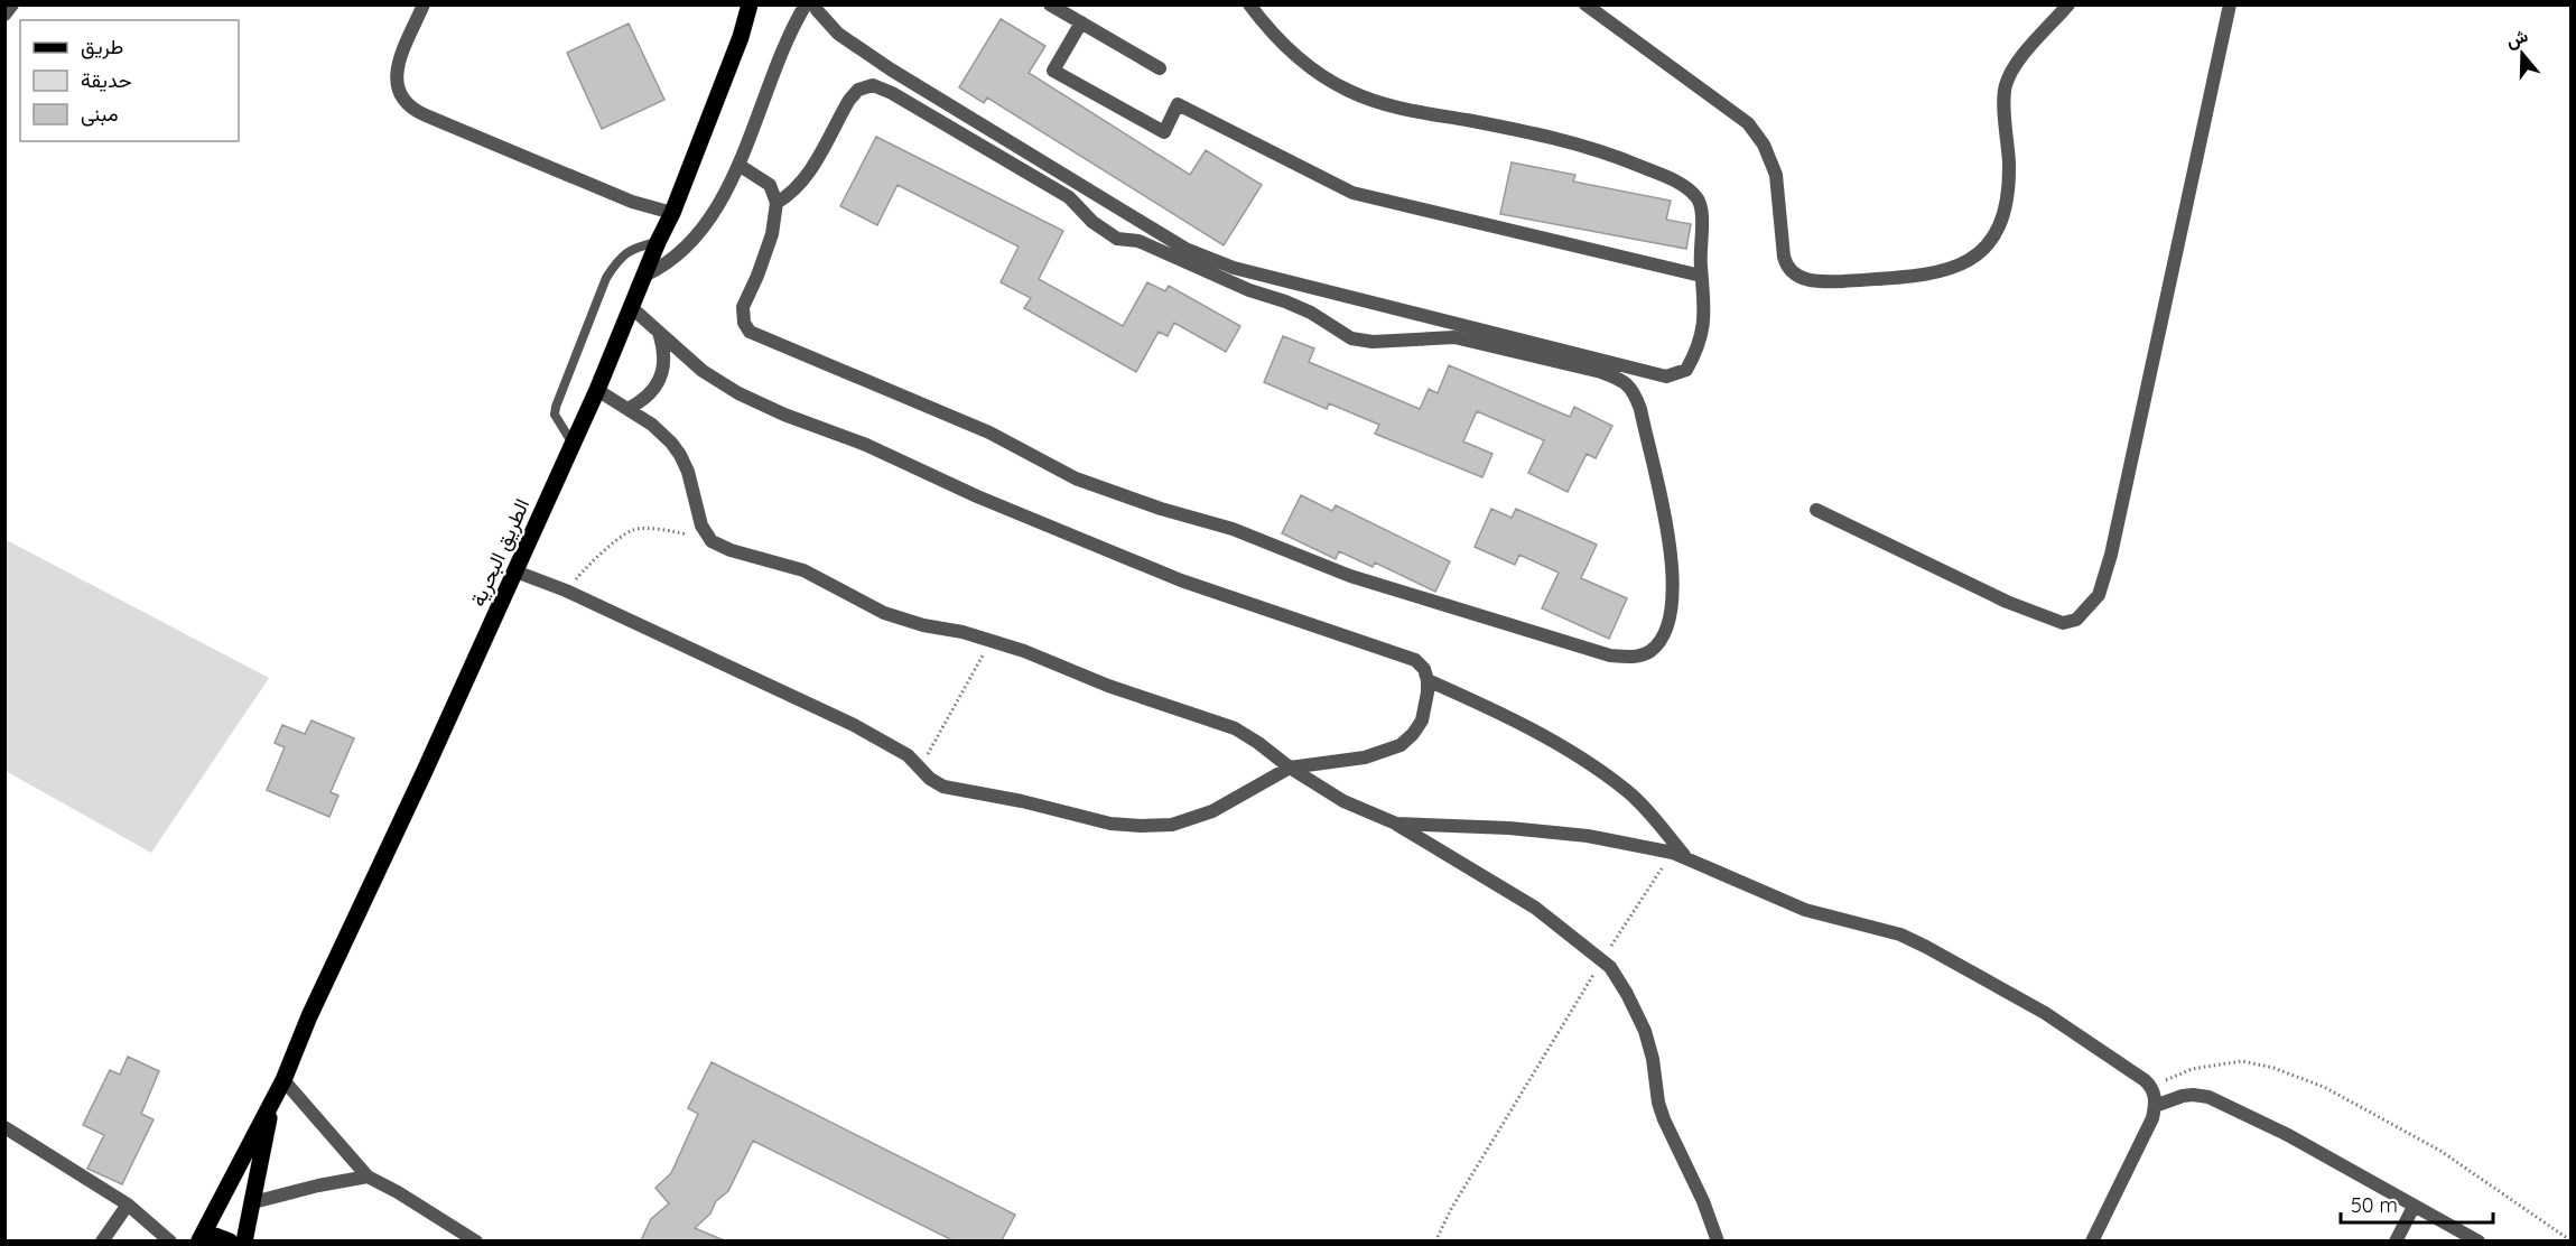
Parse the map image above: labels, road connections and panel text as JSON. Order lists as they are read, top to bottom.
{
  "streets": {
    "main road": ["الطريق البحرية"]
  },
  "legend": ["طريق", "حديقة", "مبنى"],
  "scale_bar": "50 m",
  "north": "top"
}
